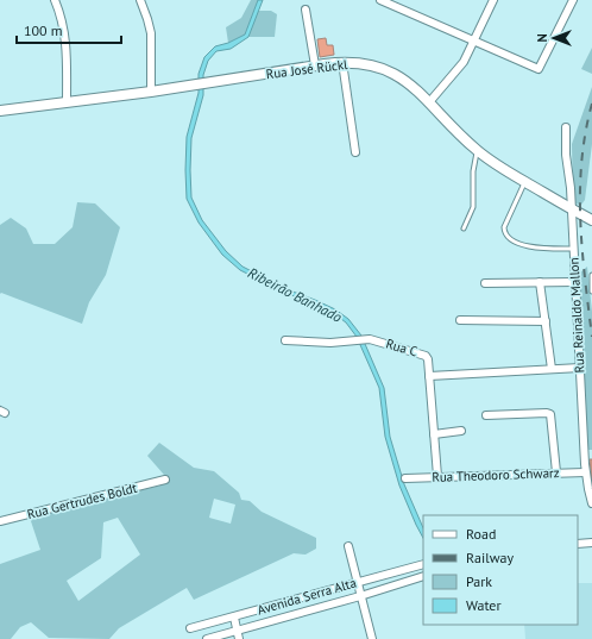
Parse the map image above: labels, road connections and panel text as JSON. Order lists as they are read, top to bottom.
{
  "streets": {
    "main road": ["Rua José Rückl"],
    "street": [
      "Rua Reinaldo Mallon",
      "Rua C",
      "Rua Theodoro Schwarz",
      "Rua Gertrudes Boldt",
      "Avenida Serra Alta"
    ]
  },
  "crossings": [
    ["Rua José Rückl", "Rua Reinaldo Mallon"],
    ["Rua Reinaldo Mallon", "Rua Theodoro Schwarz"],
    ["Rua C", "Rua Theodoro Schwarz"]
  ],
  "water": ["Ribeirão Banhado"],
  "legend": [
    "Road",
    "Railway",
    "Park",
    "Water"
  ],
  "scale_bar": "100 m",
  "north": "left"
}
